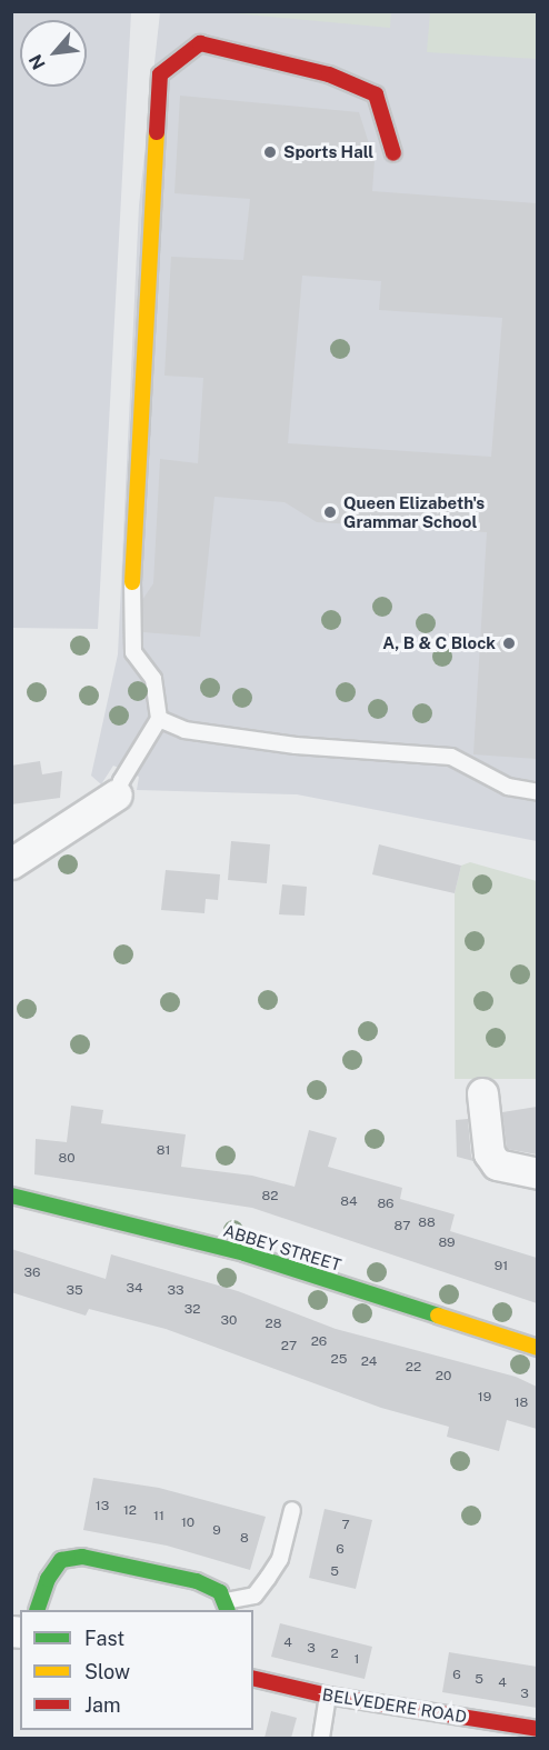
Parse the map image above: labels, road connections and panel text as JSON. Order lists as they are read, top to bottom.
{
  "streets": {
    "street": ["ABBEY STREET", "BELVEDERE ROAD"]
  },
  "places": ["Sports Hall", "Queen Elizabeth's Grammar School", "A, B & C Block"],
  "house_numbers": [
    "81",
    "80",
    "82",
    "84",
    "86",
    "88",
    "87",
    "89",
    "91",
    "36",
    "34",
    "35",
    "33",
    "32",
    "30",
    "28",
    "26",
    "27",
    "25",
    "24",
    "22",
    "20",
    "19",
    "18",
    "13",
    "12",
    "11",
    "10",
    "7",
    "9",
    "8",
    "6",
    "5",
    "4",
    "3",
    "2",
    "1",
    "6",
    "5",
    "4",
    "3"
  ],
  "legend": ["Fast", "Slow", "Jam"],
  "north": "bottom left"
}
